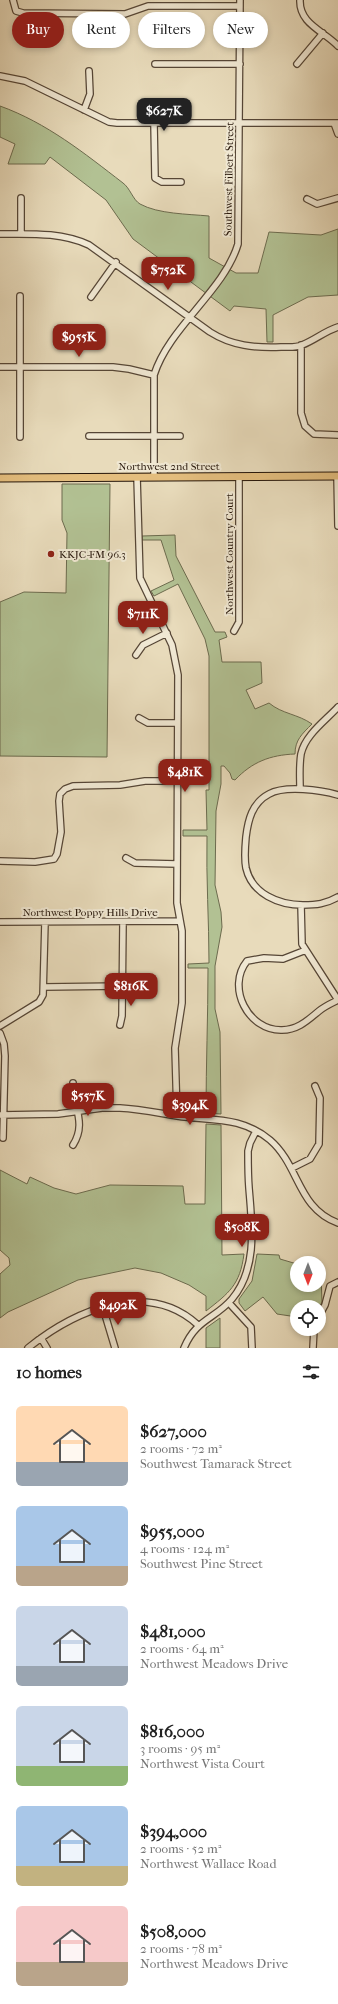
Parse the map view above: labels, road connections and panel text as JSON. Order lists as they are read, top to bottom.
{
  "streets": {
    "main road": ["Northwest 2nd Street"],
    "street": ["Southwest Filbert Street", "Northwest Country Court", "Northwest Poppy Hills Drive"]
  },
  "crossings": [
    ["Southwest Filbert Street", "Northwest 2nd Street"],
    ["Northwest 2nd Street", "Northwest Country Court"]
  ],
  "places": ["KKJC-FM 96.3"],
  "north": "bottom",
  "page": {
    "chip": [
      "Buy",
      "Rent",
      "Filters",
      "New"
    ],
    "price": [
      "$627K",
      "$752K",
      "$955K",
      "$711K",
      "$481K",
      "$816K",
      "$557K",
      "$394K",
      "$508K",
      "$492K"
    ],
    "heading": "10 homes",
    "list": [
      {
        "name": "$627,000",
        "note": "2 rooms · 72 m² · Southwest Tamarack Street"
      },
      {
        "name": "$955,000",
        "note": "4 rooms · 124 m² · Southwest Pine Street"
      },
      {
        "name": "$481,000",
        "note": "2 rooms · 64 m² · Northwest Meadows Drive"
      },
      {
        "name": "$816,000",
        "note": "3 rooms · 95 m² · Northwest Vista Court"
      },
      {
        "name": "$394,000",
        "note": "2 rooms · 52 m² · Northwest Wallace Road"
      },
      {
        "name": "$508,000",
        "note": "2 rooms · 78 m² · Northwest Meadows Drive"
      }
    ]
  }
}
